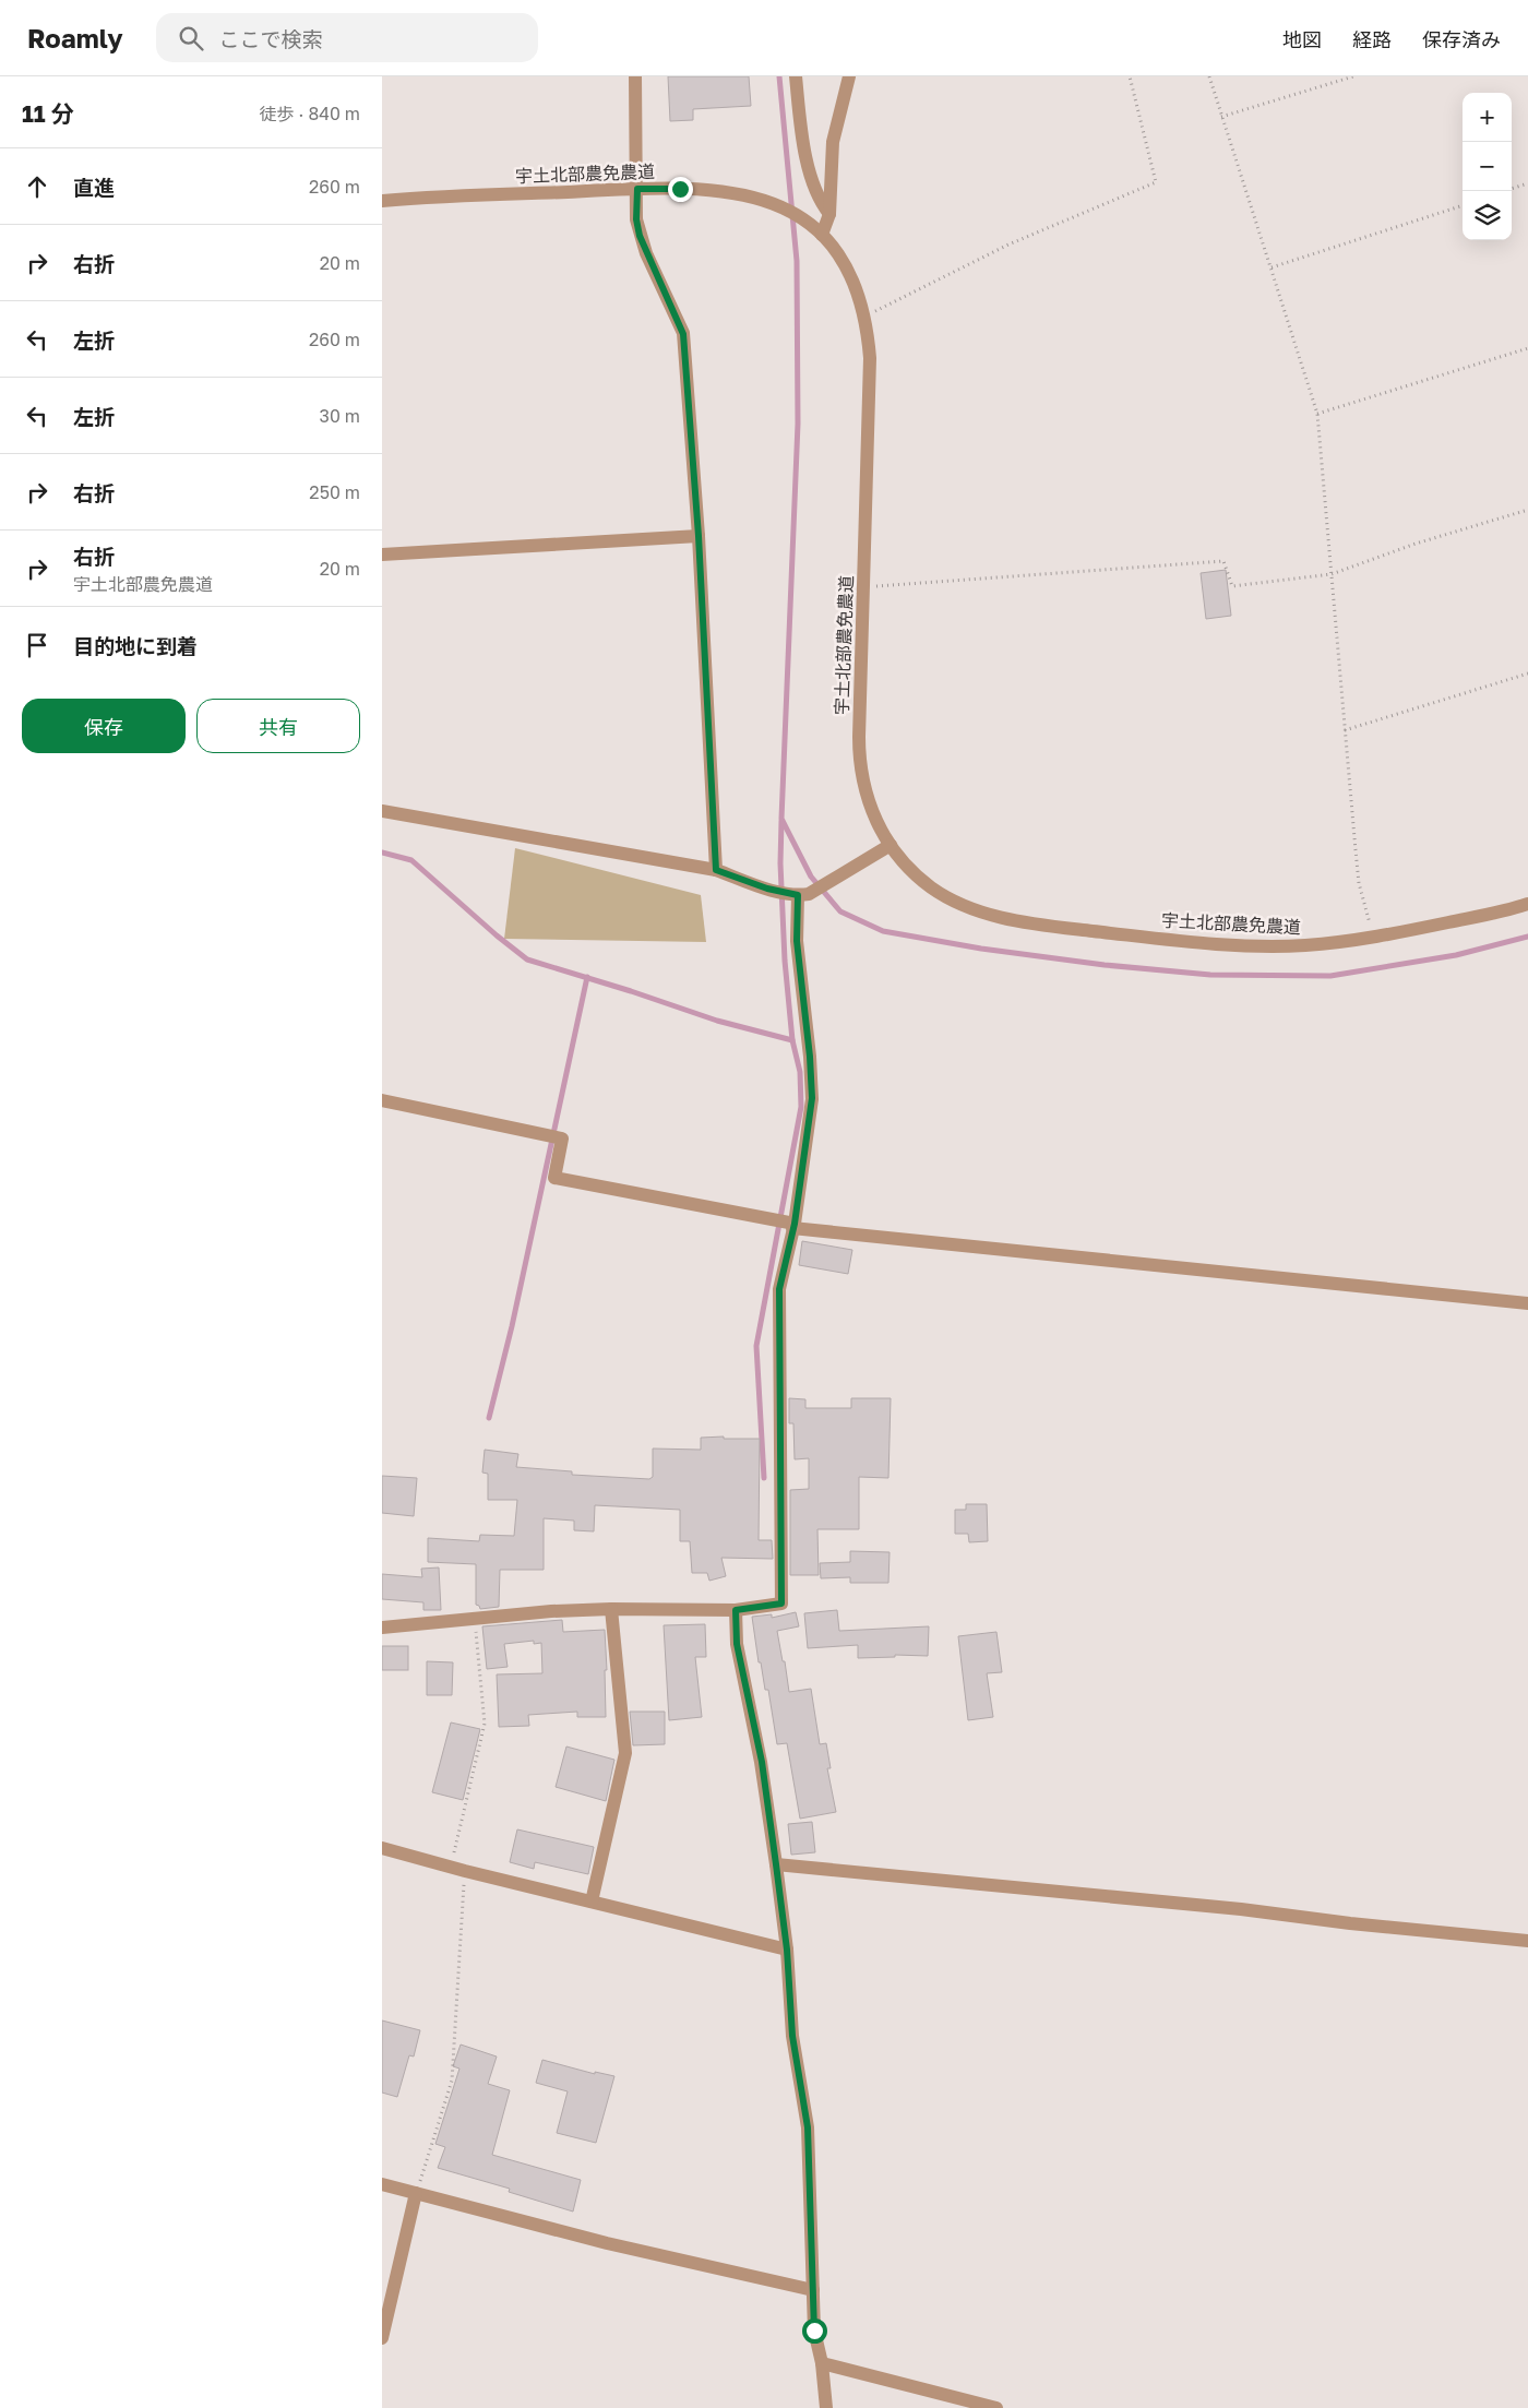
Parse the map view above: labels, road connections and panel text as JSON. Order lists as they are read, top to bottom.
{
  "streets": {
    "street": ["宇土北部農免農道"]
  },
  "page": {
    "header": "Roamly",
    "search": "ここで検索",
    "nav": ["地図", "経路", "保存済み"],
    "heading": ["11 分", "徒歩 · 840 m"],
    "map_buttons": ["+", "−"],
    "list": [
      ["直進", "260 m"],
      ["右折", "20 m"],
      ["左折", "260 m"],
      ["左折", "30 m"],
      ["右折", "250 m"],
      ["右折", "宇土北部農免農道", "20 m"],
      "目的地に到着"
    ],
    "buttons": ["保存", "共有"]
  }
}
